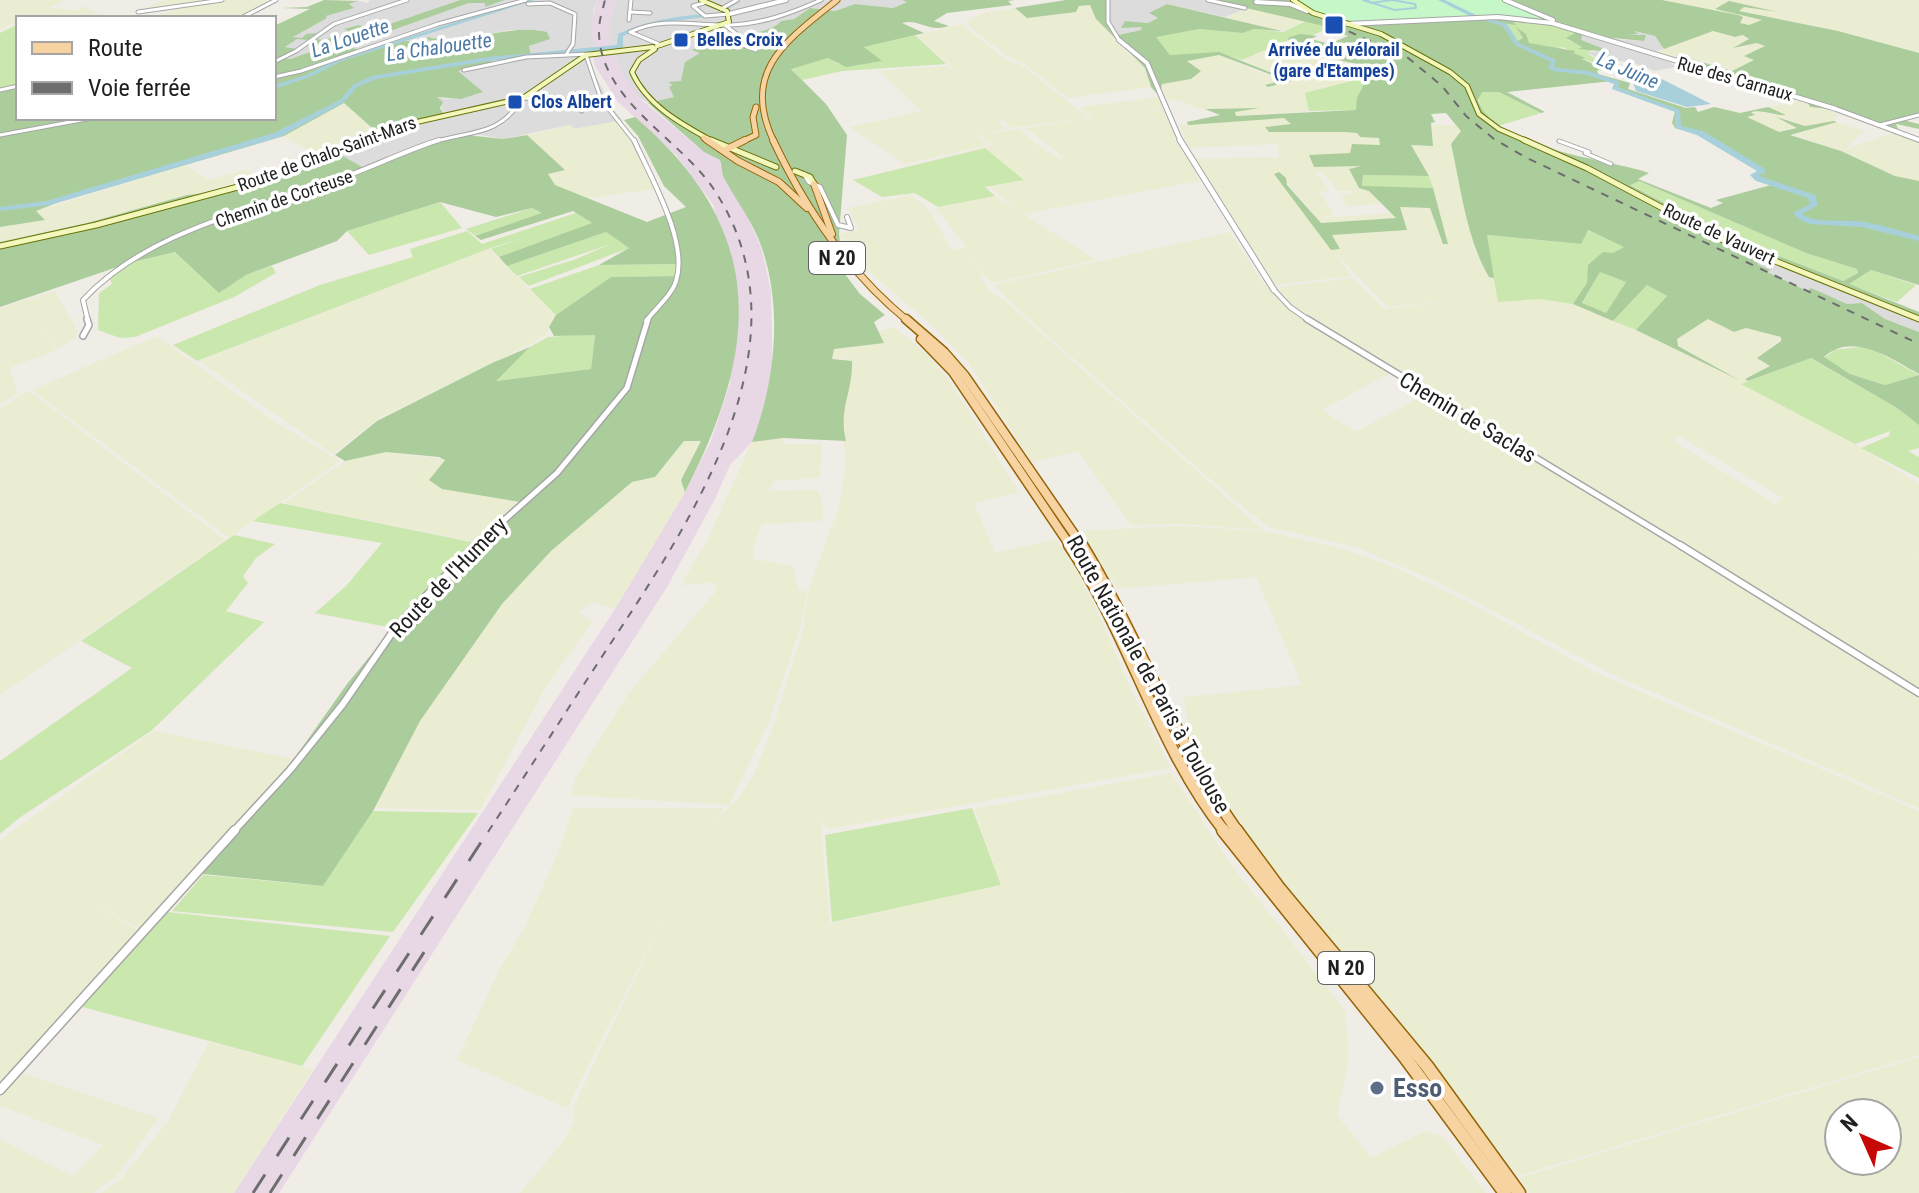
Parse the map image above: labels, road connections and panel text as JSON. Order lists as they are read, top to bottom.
{
  "streets": {
    "main road": [
      "Route de Chalo-Saint-Mars",
      "Route de Vauvert",
      "N 20",
      "Route Nationale de Paris à Toulouse"
    ],
    "street": [
      "Rue des Carnaux",
      "Chemin de Corteuse",
      "Chemin de Saclas",
      "Route de l'Humery"
    ]
  },
  "crossings": [
    ["Rue des Carnaux", "Route de Vauvert"],
    ["Route de Chalo-Saint-Mars", "Chemin de Corteuse"],
    ["Route de Chalo-Saint-Mars", "Route de l'Humery"]
  ],
  "water": ["La Louette", "La Chalouette", "La Juine"],
  "places": {
    "transit": ["Arrivée du vélorail (gare d'Etampes)", "Belles Croix", "Clos Albert"],
    "other": ["Esso"]
  },
  "legend": ["Route", "Voie ferrée"],
  "north": "top left"
}
